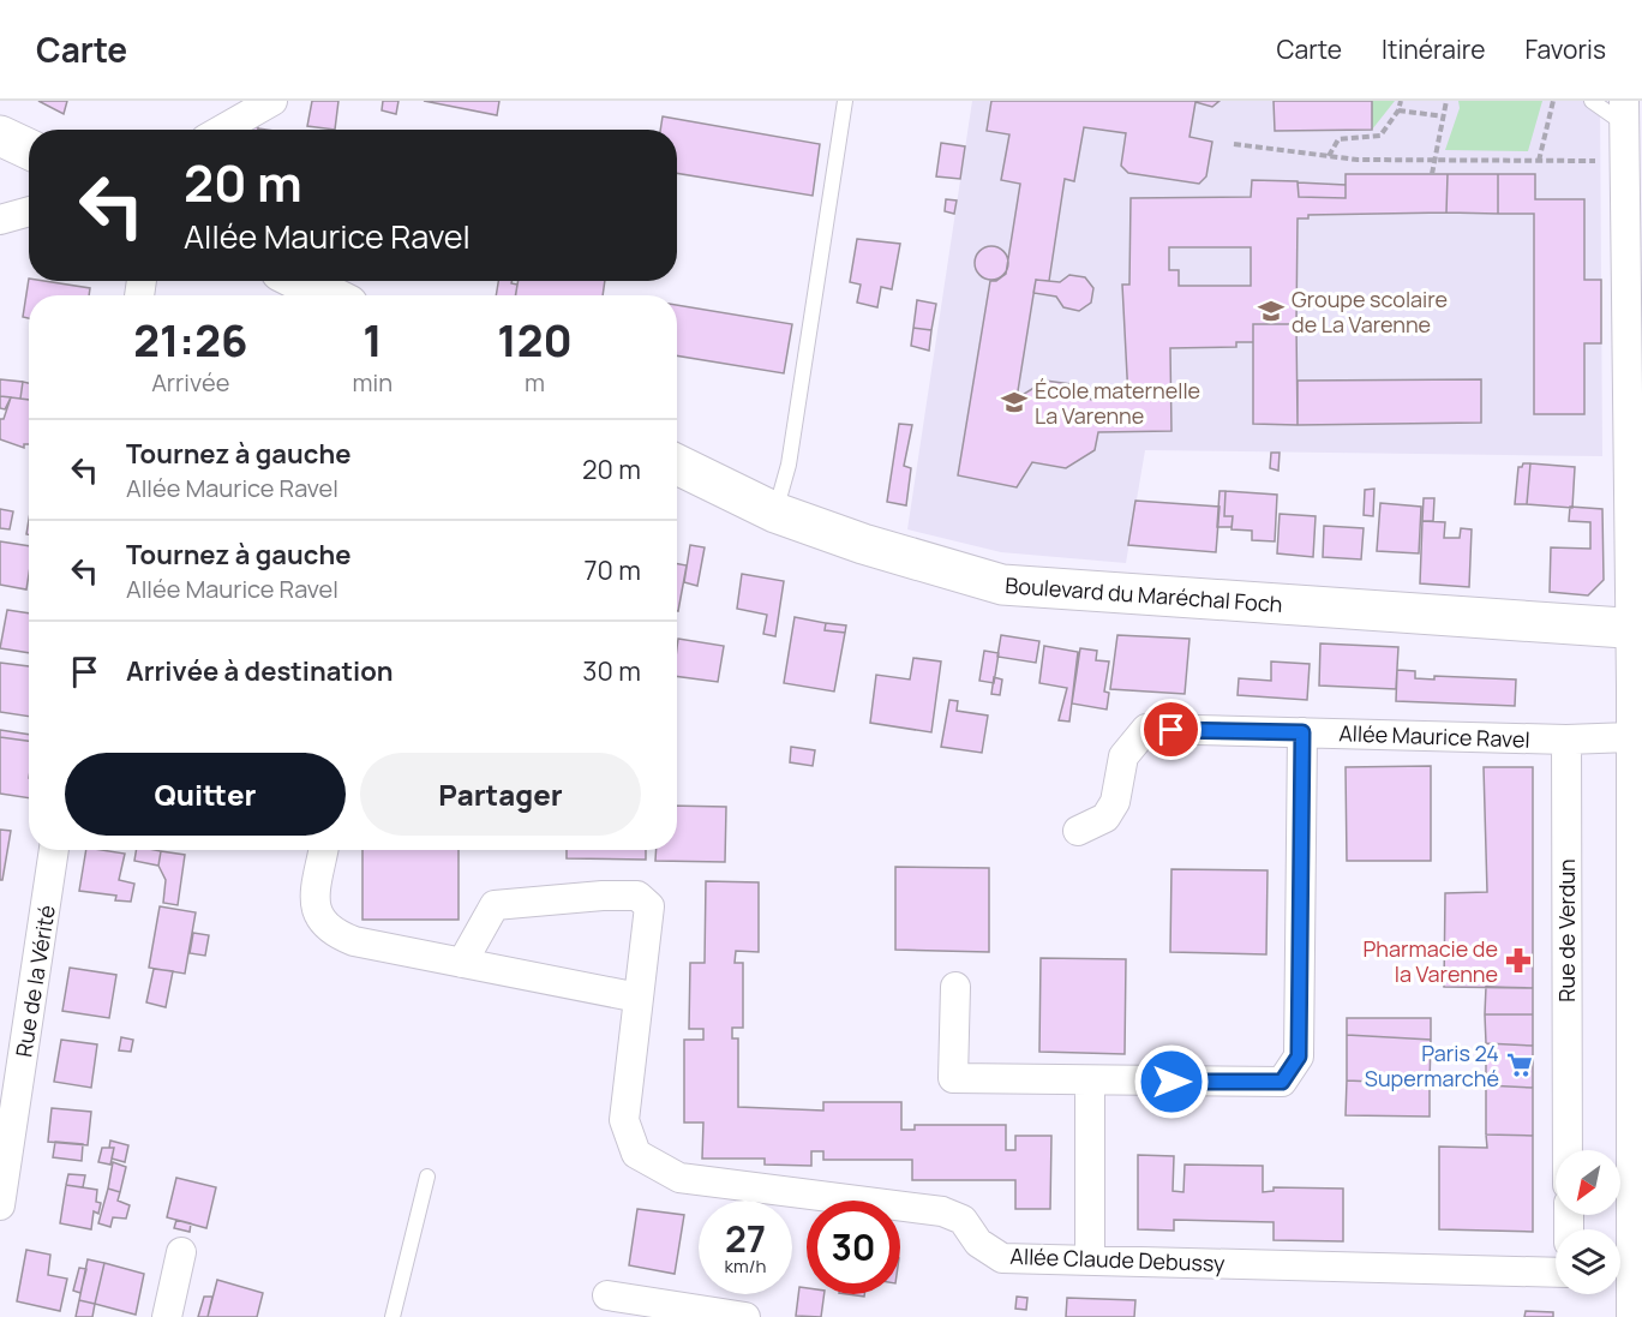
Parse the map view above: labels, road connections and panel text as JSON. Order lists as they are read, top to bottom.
{
  "streets": {
    "main road": ["Boulevard du Maréchal Foch"],
    "street": [
      "Allée Maurice Ravel",
      "Rue de Verdun",
      "Rue de la Vérité",
      "Allée Claude Debussy"
    ]
  },
  "crossings": [
    ["Allée Maurice Ravel", "Rue de Verdun"]
  ],
  "places": {
    "school or university": ["Groupe scolaire de La Varenne", "École maternelle La Varenne"],
    "pharmacy": ["Pharmacie de la Varenne"],
    "supermarket": ["Paris 24 Supermarché"]
  },
  "north": "bottom left",
  "page": {
    "header": "Carte",
    "nav": ["Carte", "Itinéraire", "Favoris"],
    "turn": ["20 m", "Allée Maurice Ravel"],
    "eta": [
      "21:26",
      "Arrivée",
      "1",
      "min",
      "120",
      "m"
    ],
    "list": [
      {
        "name": "Tournez à gauche",
        "note": "Allée Maurice Ravel",
        "value": "20 m"
      },
      {
        "name": "Tournez à gauche",
        "note": "Allée Maurice Ravel",
        "value": "70 m"
      },
      {
        "name": "Arrivée à destination",
        "value": "30 m"
      }
    ],
    "buttons": ["Quitter", "Partager"],
    "speed": "27 km/h",
    "limit": "30"
  }
}
